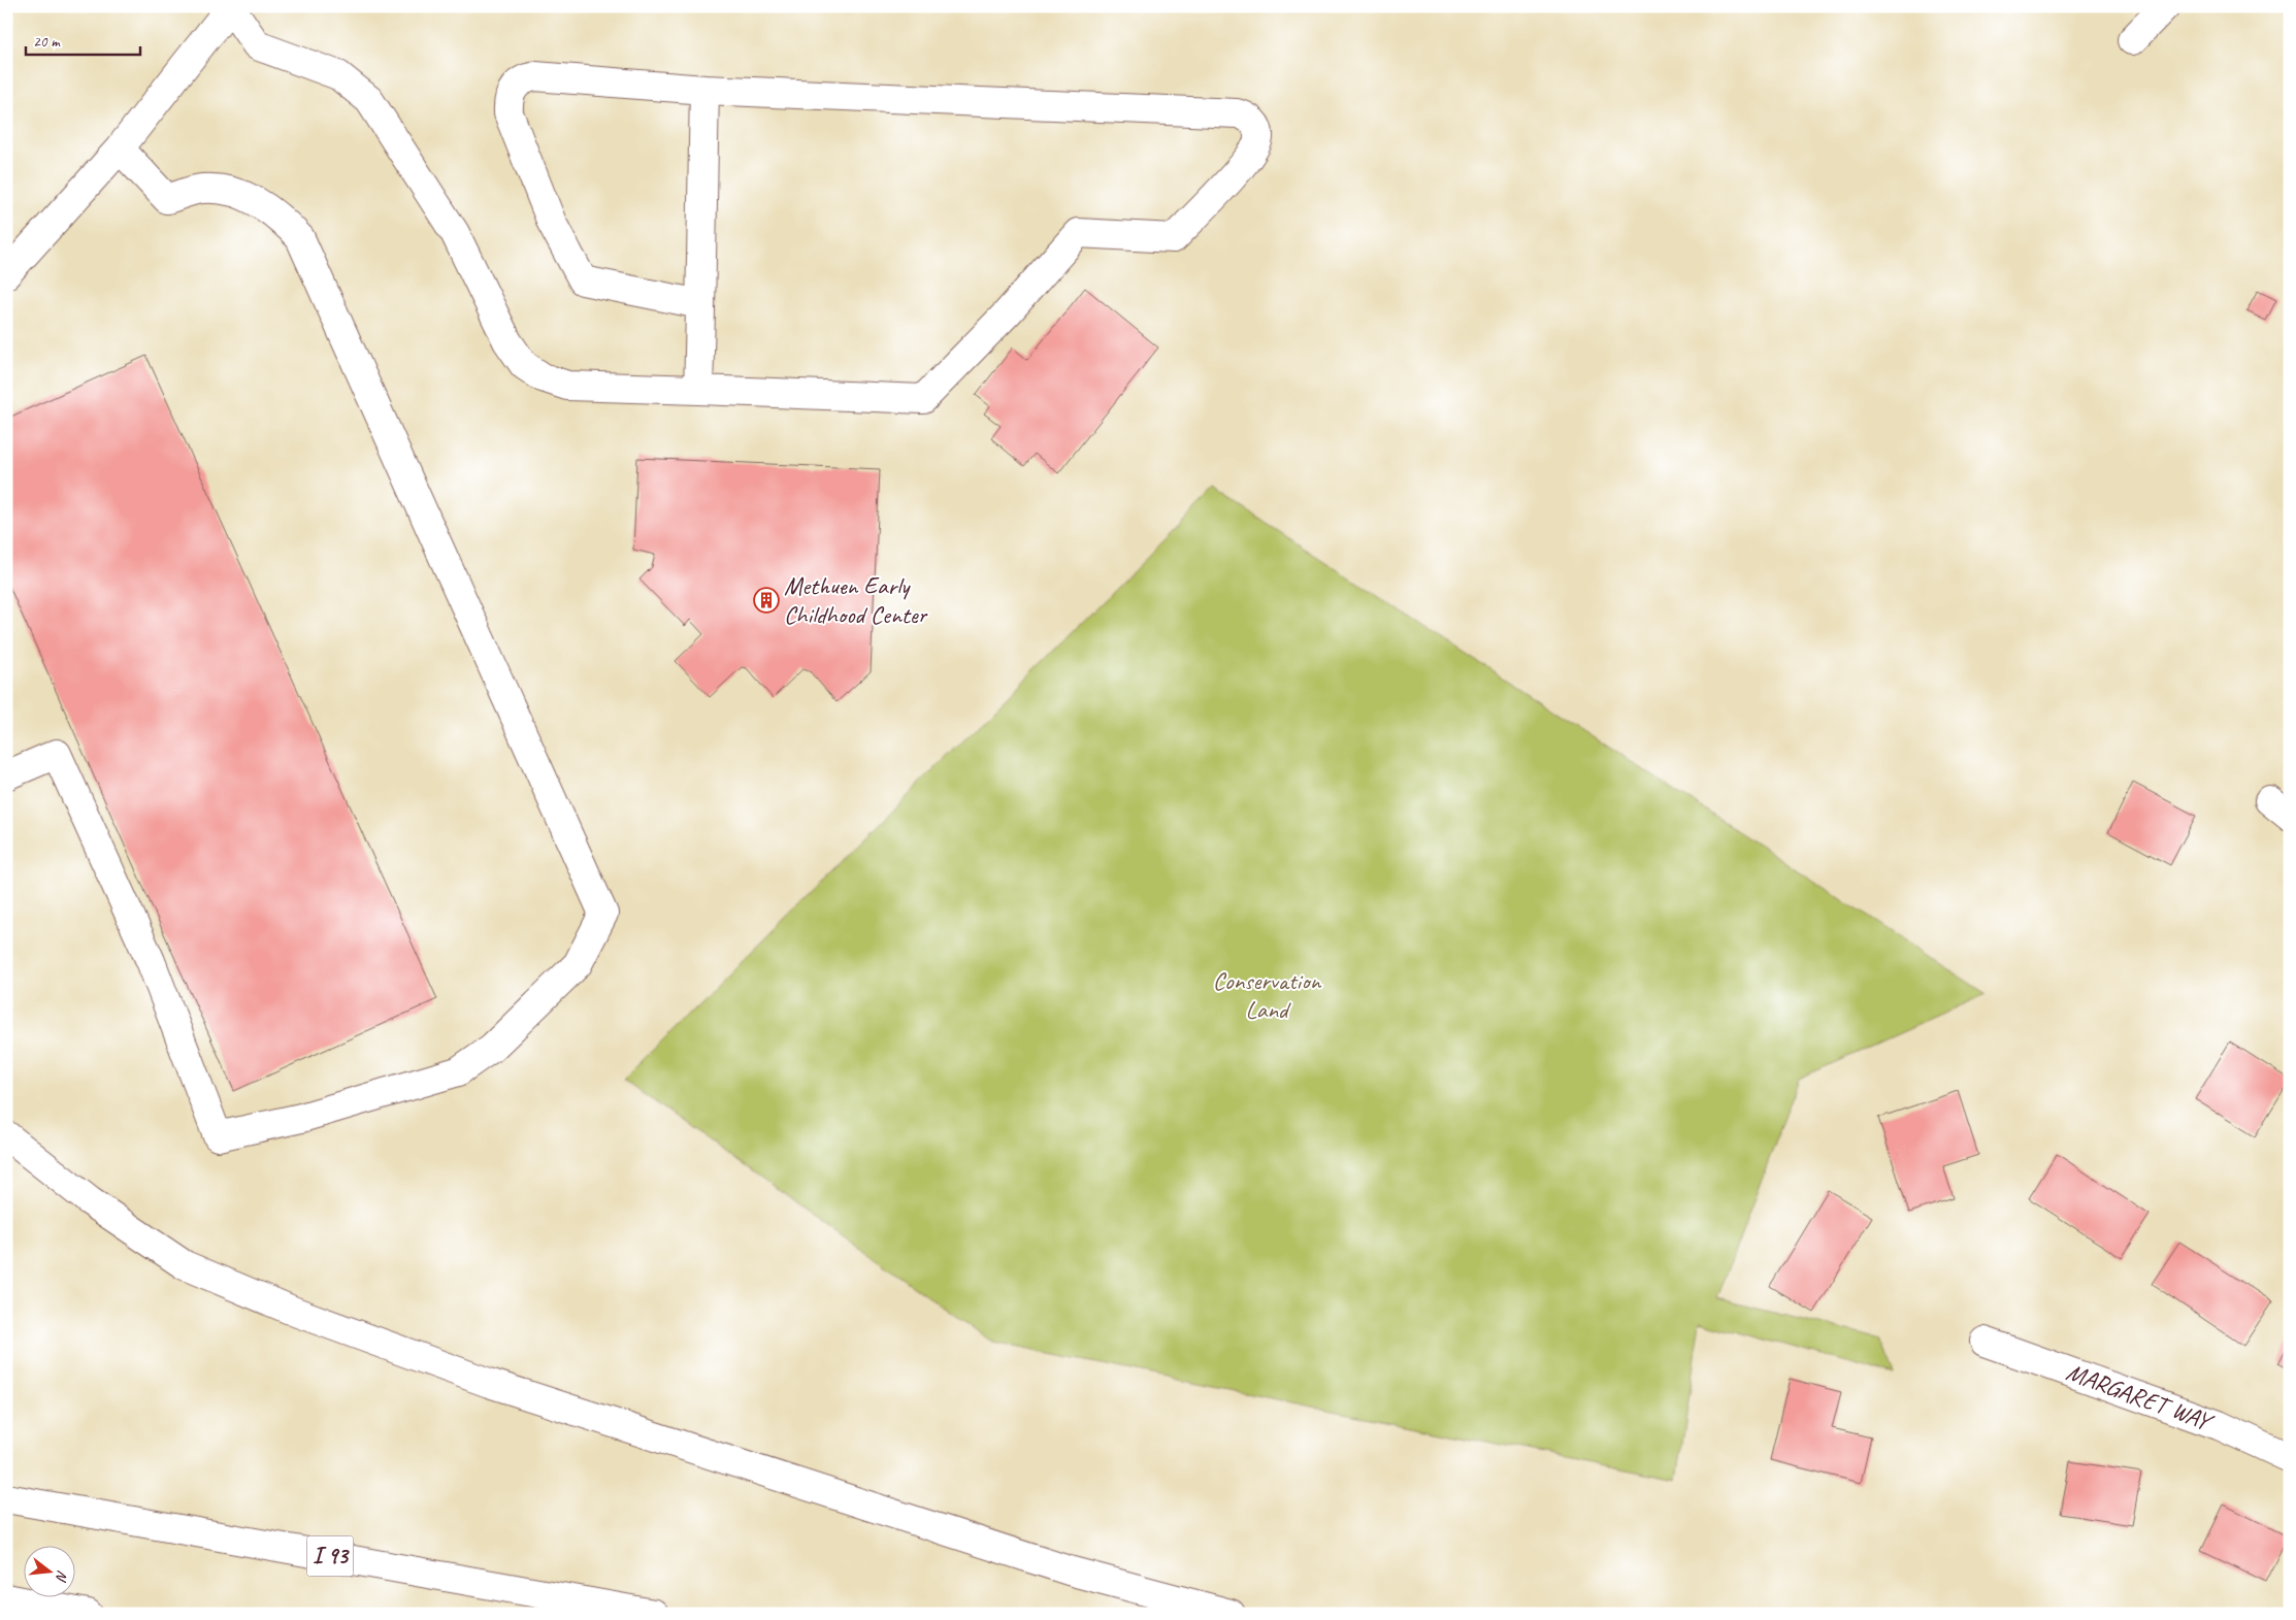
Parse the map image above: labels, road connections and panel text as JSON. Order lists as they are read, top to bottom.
{
  "streets": {
    "main road": ["MARGARET WAY", "I 93"]
  },
  "parks": ["Conservation Land"],
  "places": {
    "building": ["Methuen Early Childhood Center"]
  },
  "scale_bar": "20 m",
  "north": "right"
}
